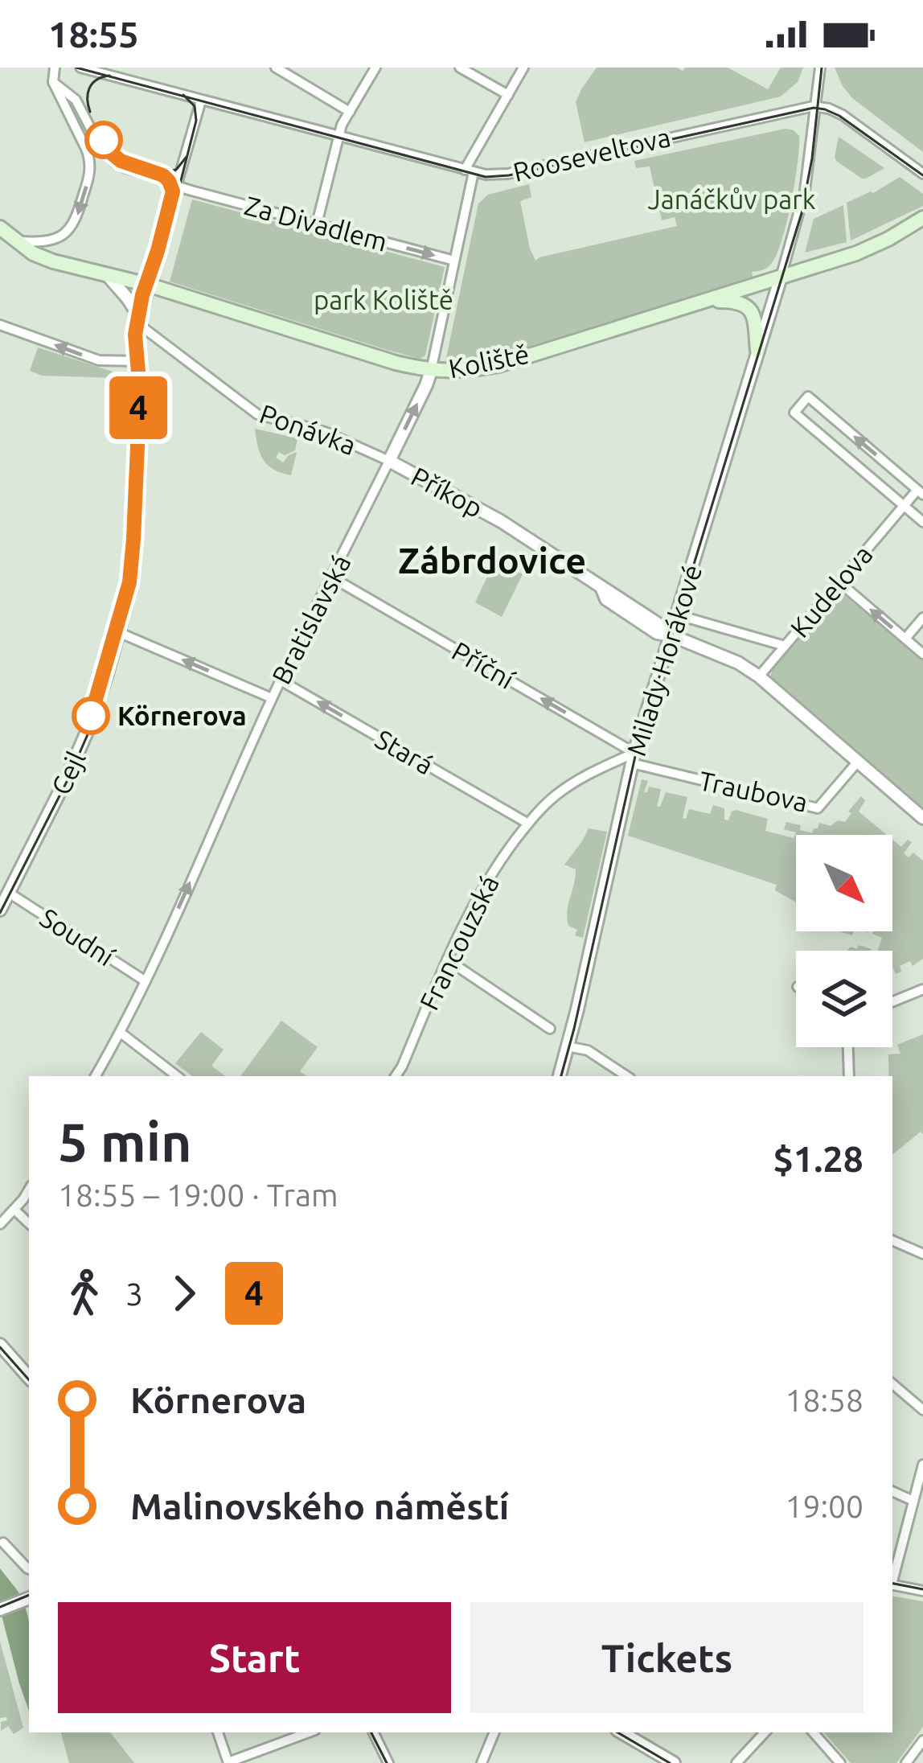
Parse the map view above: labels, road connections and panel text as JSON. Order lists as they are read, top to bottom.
{
  "streets": {
    "main road": ["Koliště"],
    "street": [
      "Rooseveltova",
      "Za Divadlem",
      "Ponávka",
      "Příkop",
      "Kudelova",
      "Bratislavská",
      "Milady Horákové",
      "Příční",
      "Stará",
      "Cejl",
      "Traubova",
      "Soudní",
      "Francouzská"
    ]
  },
  "crossings": [
    ["Koliště", "Bratislavská"],
    ["Koliště", "Milady Horákové"],
    ["Koliště", "Cejl"],
    ["Ponávka", "Příkop"],
    ["Ponávka", "Bratislavská"],
    ["Ponávka", "Cejl"],
    ["Příkop", "Kudelova"],
    ["Příkop", "Bratislavská"],
    ["Příkop", "Milady Horákové"],
    ["Příkop", "Traubova"],
    ["Bratislavská", "Příční"],
    ["Bratislavská", "Stará"],
    ["Bratislavská", "Soudní"],
    ["Milady Horákové", "Příční"],
    ["Milady Horákové", "Traubova"],
    ["Milady Horákové", "Francouzská"],
    ["Příční", "Traubova"],
    ["Příční", "Francouzská"],
    ["Stará", "Francouzská"],
    ["Cejl", "Soudní"],
    ["Traubova", "Francouzská"]
  ],
  "one_way": ["Bratislavská", "Příční", "Stará"],
  "districts": ["Zábrdovice"],
  "parks": ["Janáčkův park", "park Koliště"],
  "places": ["Körnerova"],
  "lines": ["tram line 4"],
  "north": "bottom right",
  "page": {
    "status": "18:55",
    "on_map": "4",
    "heading": ["5 min", "18:55 – 19:00 · Tram", "$1.28"],
    "legs": ["3", "4"],
    "list": [
      {
        "name": "Körnerova",
        "value": "18:58"
      },
      {
        "name": "Malinovského náměstí",
        "value": "19:00"
      }
    ],
    "buttons": ["Start", "Tickets"]
  }
}
